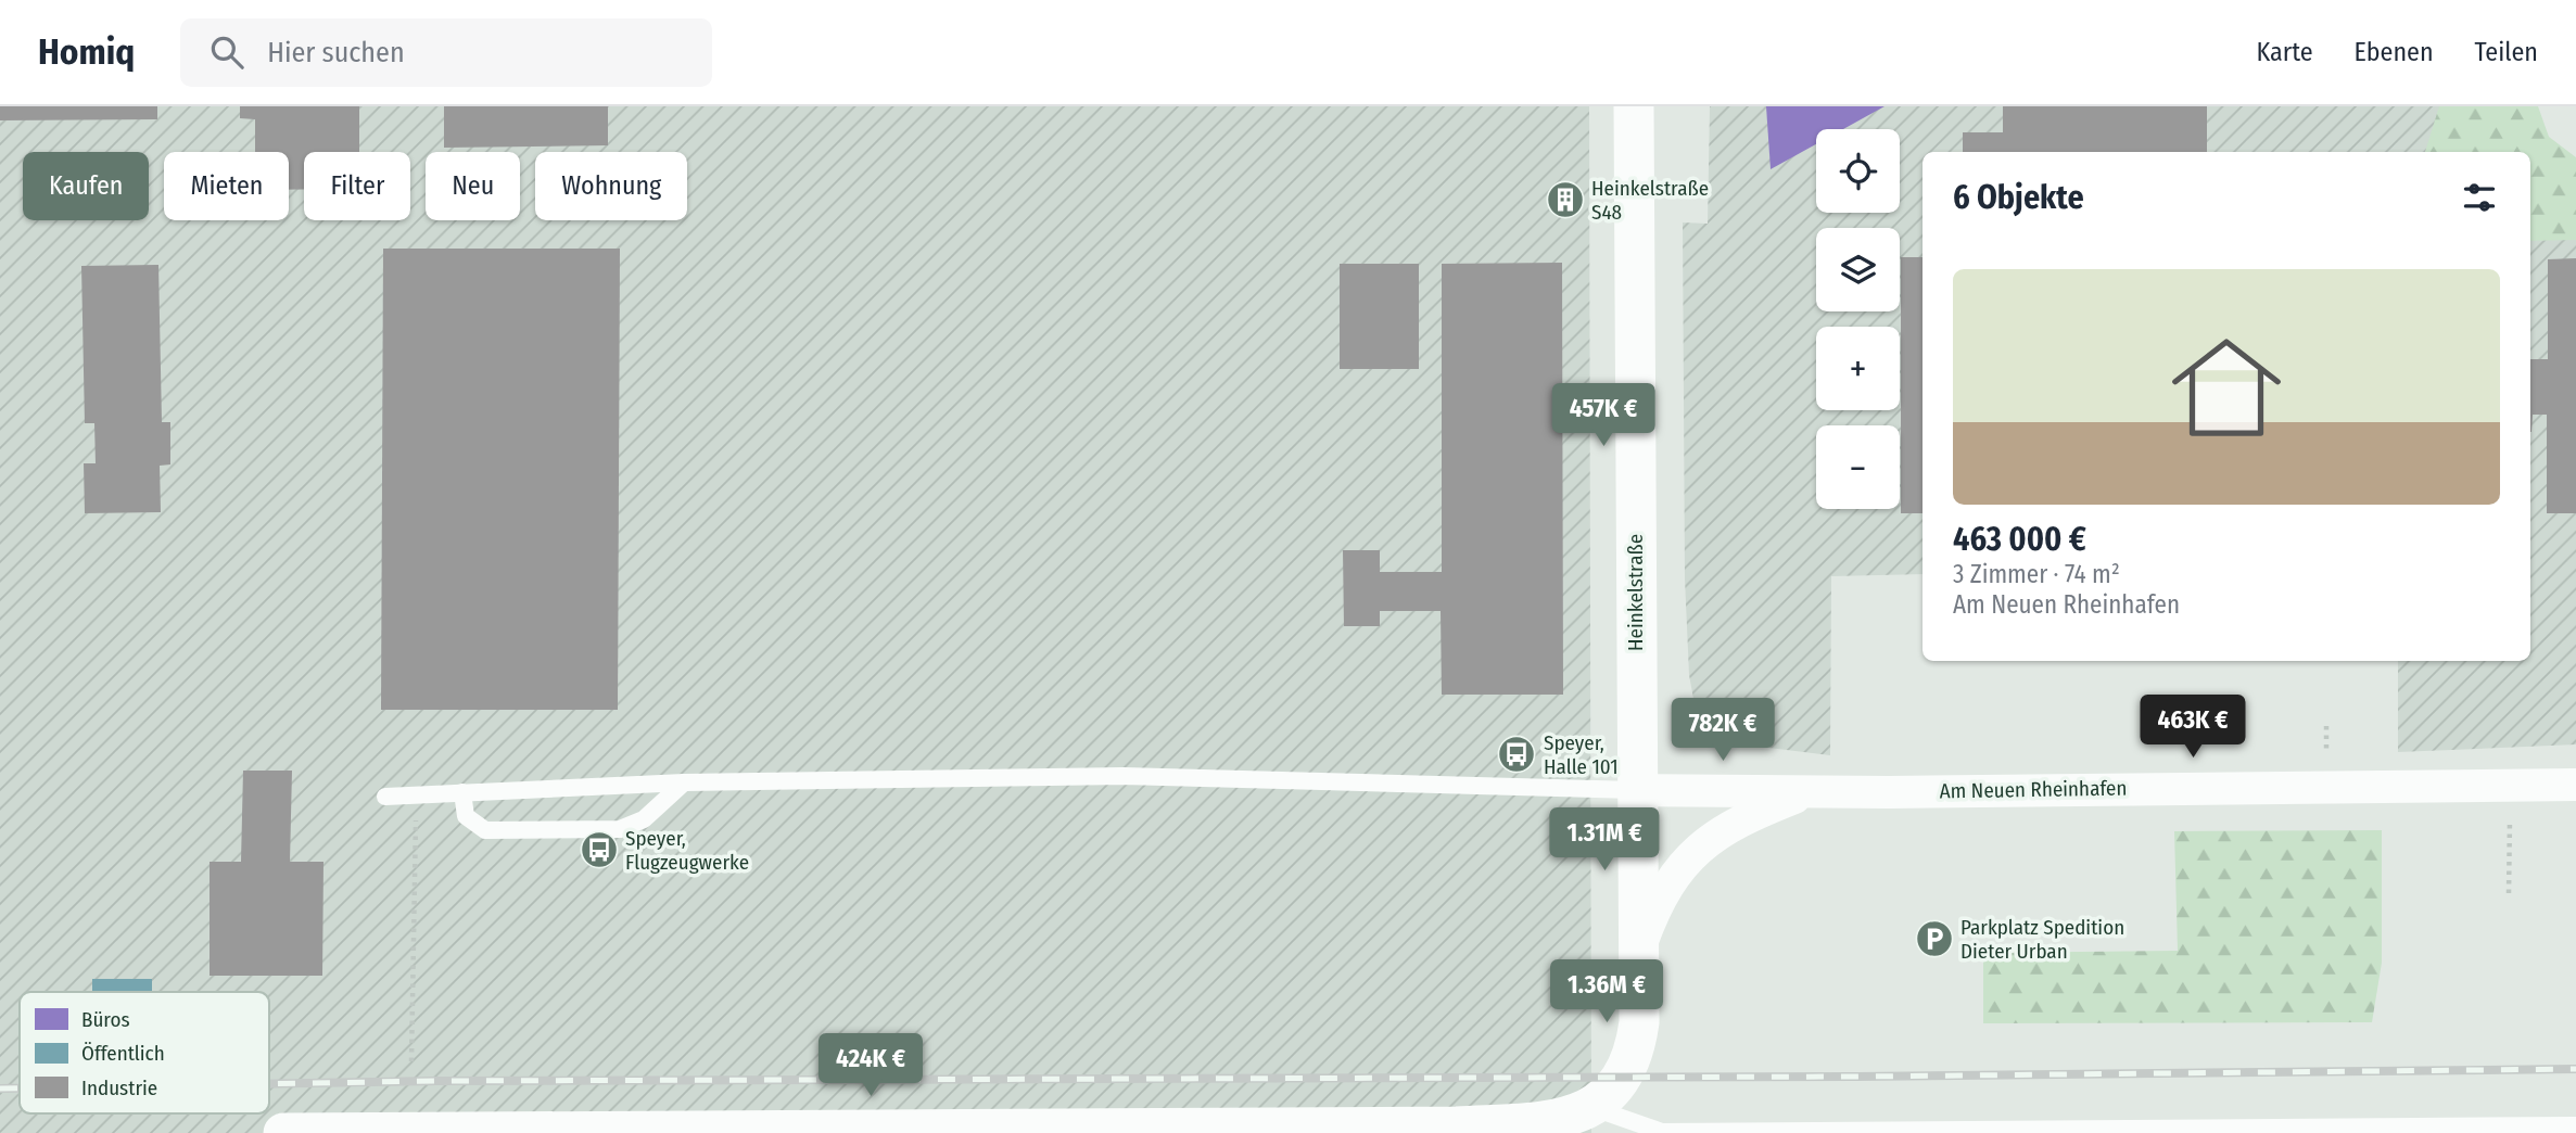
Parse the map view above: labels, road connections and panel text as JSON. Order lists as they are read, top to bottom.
{
  "streets": {
    "street": ["Heinkelstraße", "Am Neuen Rheinhafen"]
  },
  "crossings": [
    ["Heinkelstraße", "Am Neuen Rheinhafen"]
  ],
  "places": {
    "building": ["Heinkelstraße S48"],
    "bus stop": ["Speyer, Halle 101", "Speyer, Flugzeugwerke"],
    "parking": ["Parkplatz Spedition Dieter Urban"]
  },
  "legend": ["Büros", "Öffentlich", "Industrie"],
  "page": {
    "header": "Homiq",
    "search": "Hier suchen",
    "nav": ["Karte", "Ebenen", "Teilen"],
    "map_buttons": ["+", "−"],
    "chip": [
      "Kaufen",
      "Mieten",
      "Filter",
      "Neu",
      "Wohnung"
    ],
    "heading": "6 Objekte",
    "list": [
      {
        "name": "463 000 €",
        "note": "3 Zimmer · 74 m² · Am Neuen Rheinhafen"
      }
    ],
    "price": [
      "457K €",
      "463K €",
      "782K €",
      "1.31M €",
      "1.36M €",
      "424K €"
    ]
  }
}
